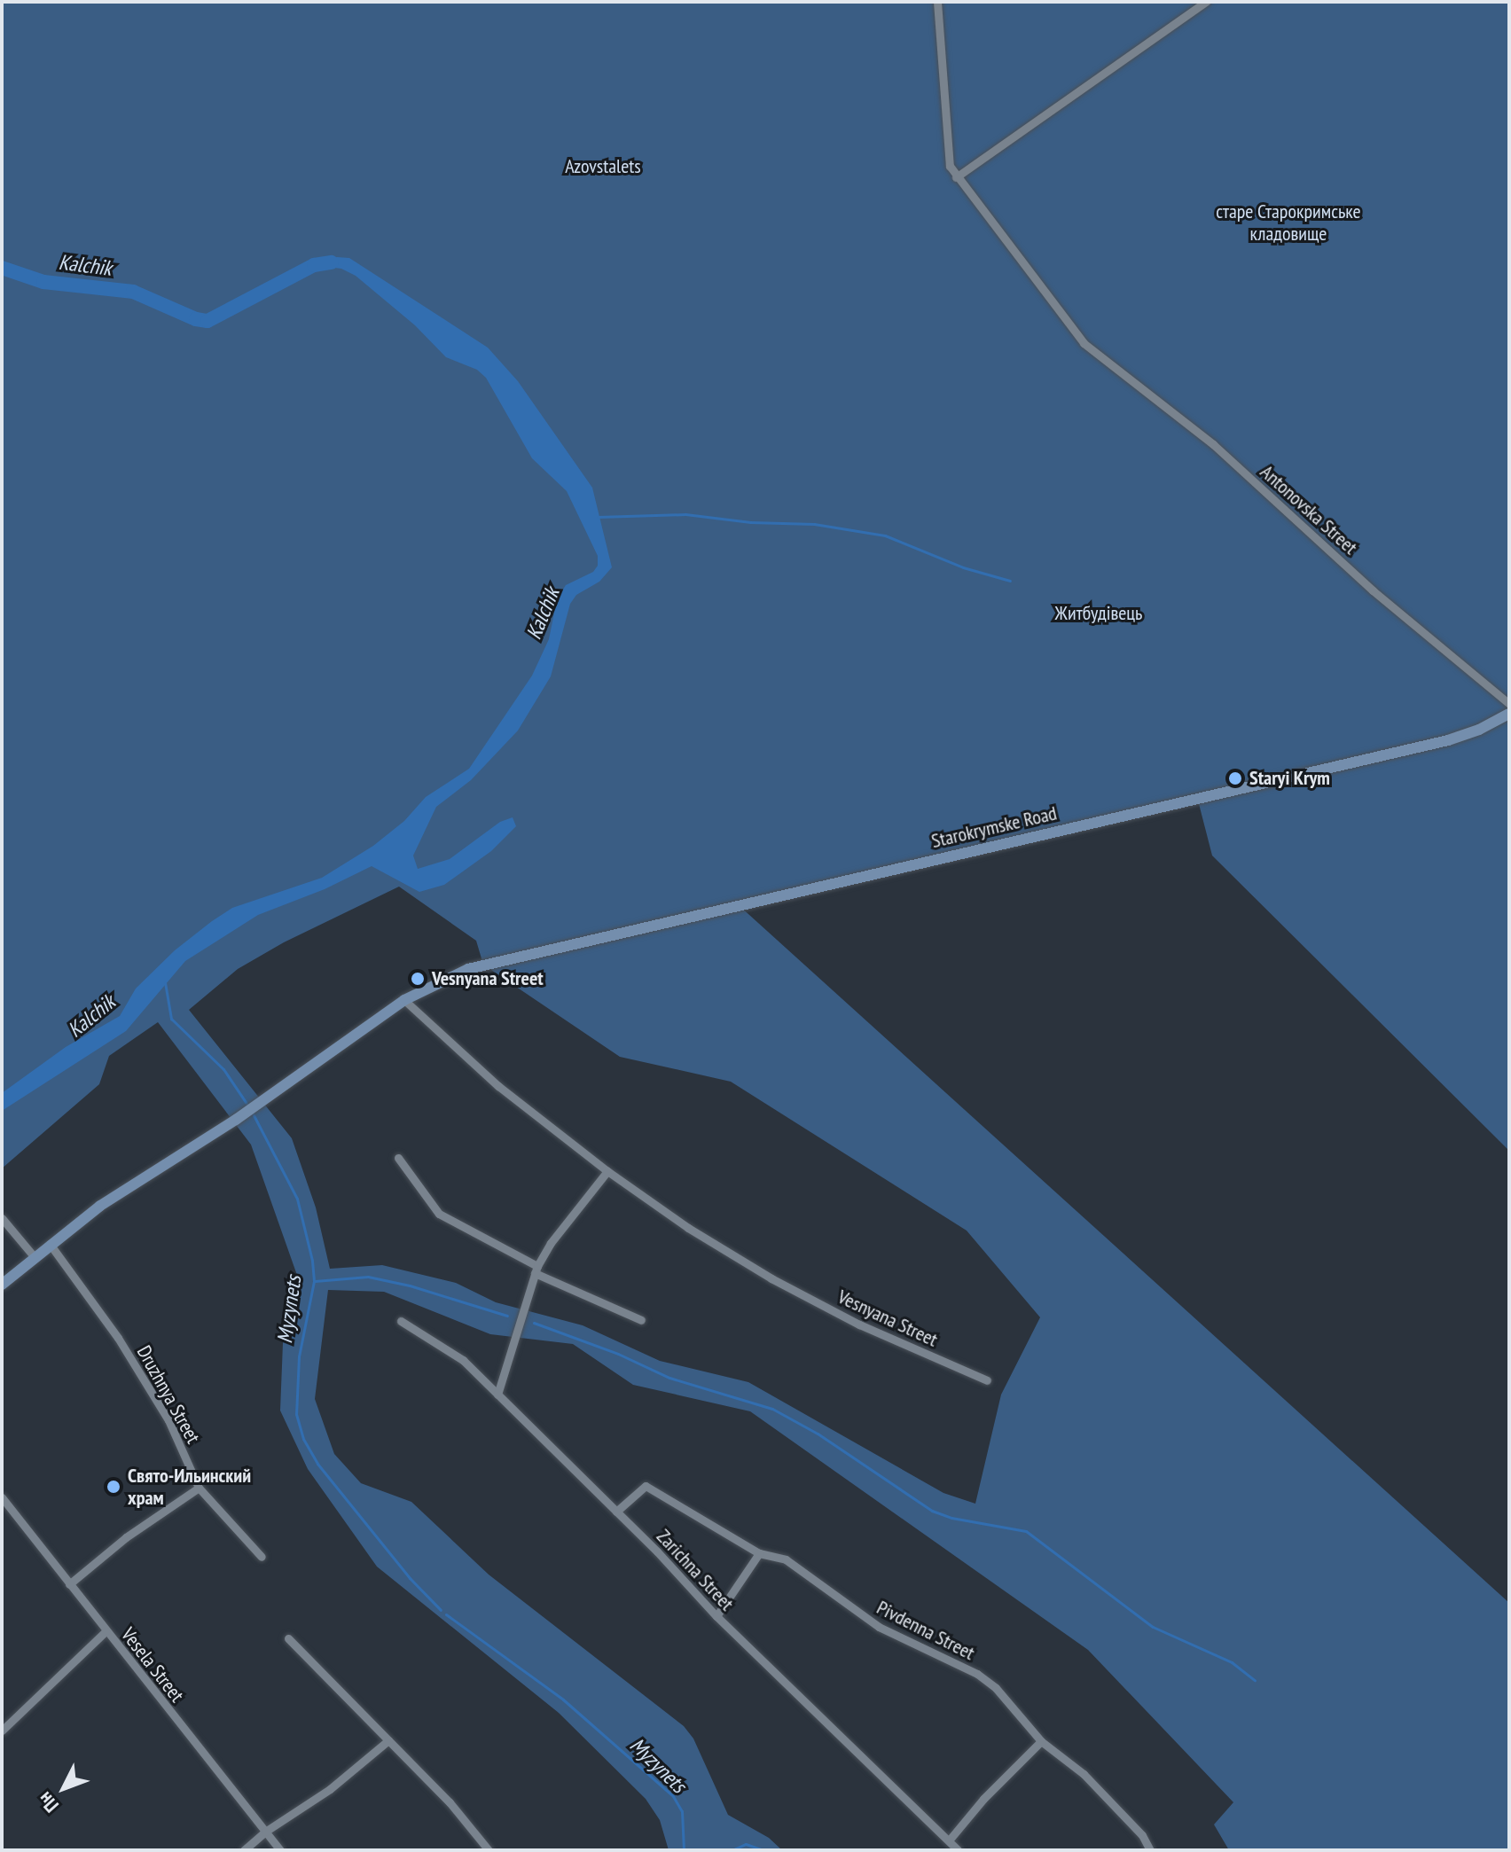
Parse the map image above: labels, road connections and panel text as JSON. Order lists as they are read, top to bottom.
{
  "streets": {
    "street": [
      "Antonovska Street",
      "Starokrymske Road",
      "Vesnyana Street",
      "Druzhnya Street",
      "Zarichna Street",
      "Pivdenna Street",
      "Vesela Street"
    ]
  },
  "crossings": [
    ["Starokrymske Road", "Vesnyana Street"],
    ["Starokrymske Road", "Druzhnya Street"],
    ["Zarichna Street", "Pivdenna Street"]
  ],
  "water": ["Kalchik", "Myzynets"],
  "parks": ["Azovstalets", "старе Старокримське кладовище", "Житбудівець"],
  "places": ["Staryi Krym", "Vesnyana Street", "Свято-Ильинский храм"],
  "north": "bottom left"
}
